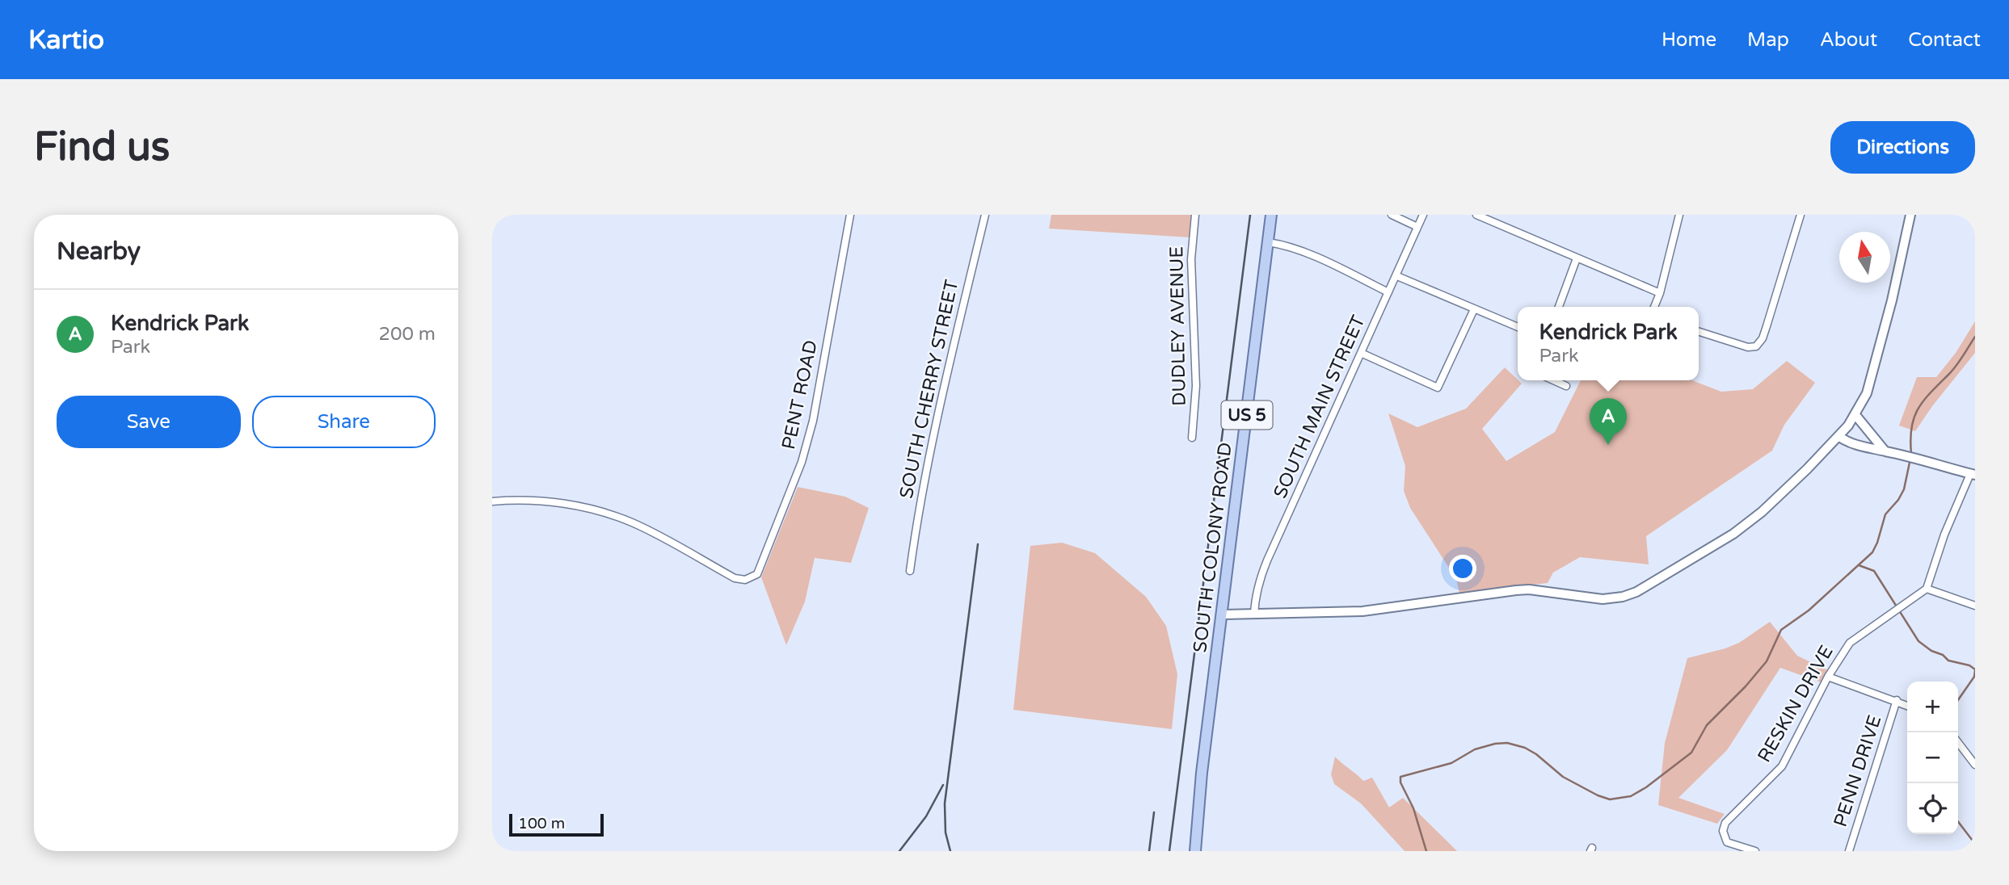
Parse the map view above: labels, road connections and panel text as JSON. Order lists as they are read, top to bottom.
{
  "streets": {
    "main road": ["US 5", "SOUTH COLONY ROAD"],
    "street": [
      "DUDLEY AVENUE",
      "SOUTH CHERRY STREET",
      "PENT ROAD",
      "SOUTH MAIN STREET",
      "RESKIN DRIVE",
      "PENN DRIVE"
    ]
  },
  "scale_bar": "100 m",
  "north": "top",
  "page": {
    "header": "Kartio",
    "nav": [
      "Home",
      "Map",
      "About",
      "Contact"
    ],
    "buttons": [
      "Directions",
      ["Save", "Share"]
    ],
    "title": "Find us",
    "heading": "Nearby",
    "list": [
      {
        "mark": "A",
        "name": "Kendrick Park",
        "note": "Park",
        "value": "200 m"
      }
    ],
    "popup": ["Kendrick Park", "Park"],
    "pins": "A",
    "map_buttons": ["+", "−"],
    "scale": "100 m"
  }
}
